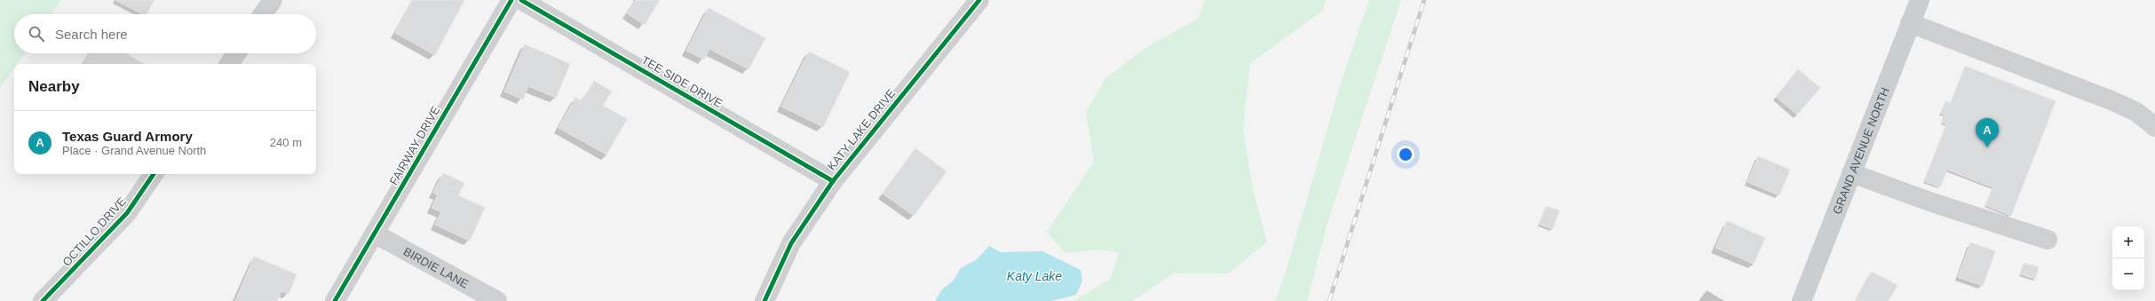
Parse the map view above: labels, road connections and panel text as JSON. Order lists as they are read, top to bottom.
{
  "streets": {
    "main road": ["GRAND AVENUE NORTH"],
    "street": [
      "TEE SIDE DRIVE",
      "KATY LAKE DRIVE",
      "FAIRWAY DRIVE",
      "OCTILLO DRIVE",
      "BIRDIE LANE"
    ]
  },
  "crossings": [
    ["TEE SIDE DRIVE", "KATY LAKE DRIVE"],
    ["FAIRWAY DRIVE", "BIRDIE LANE"]
  ],
  "water": ["Katy Lake"],
  "page": {
    "search": "Search here",
    "heading": "Nearby",
    "list": [
      {
        "mark": "A",
        "name": "Texas Guard Armory",
        "note": "Place · Grand Avenue North",
        "value": "240 m"
      }
    ],
    "pins": "A",
    "map_buttons": ["+", "−"]
  }
}
